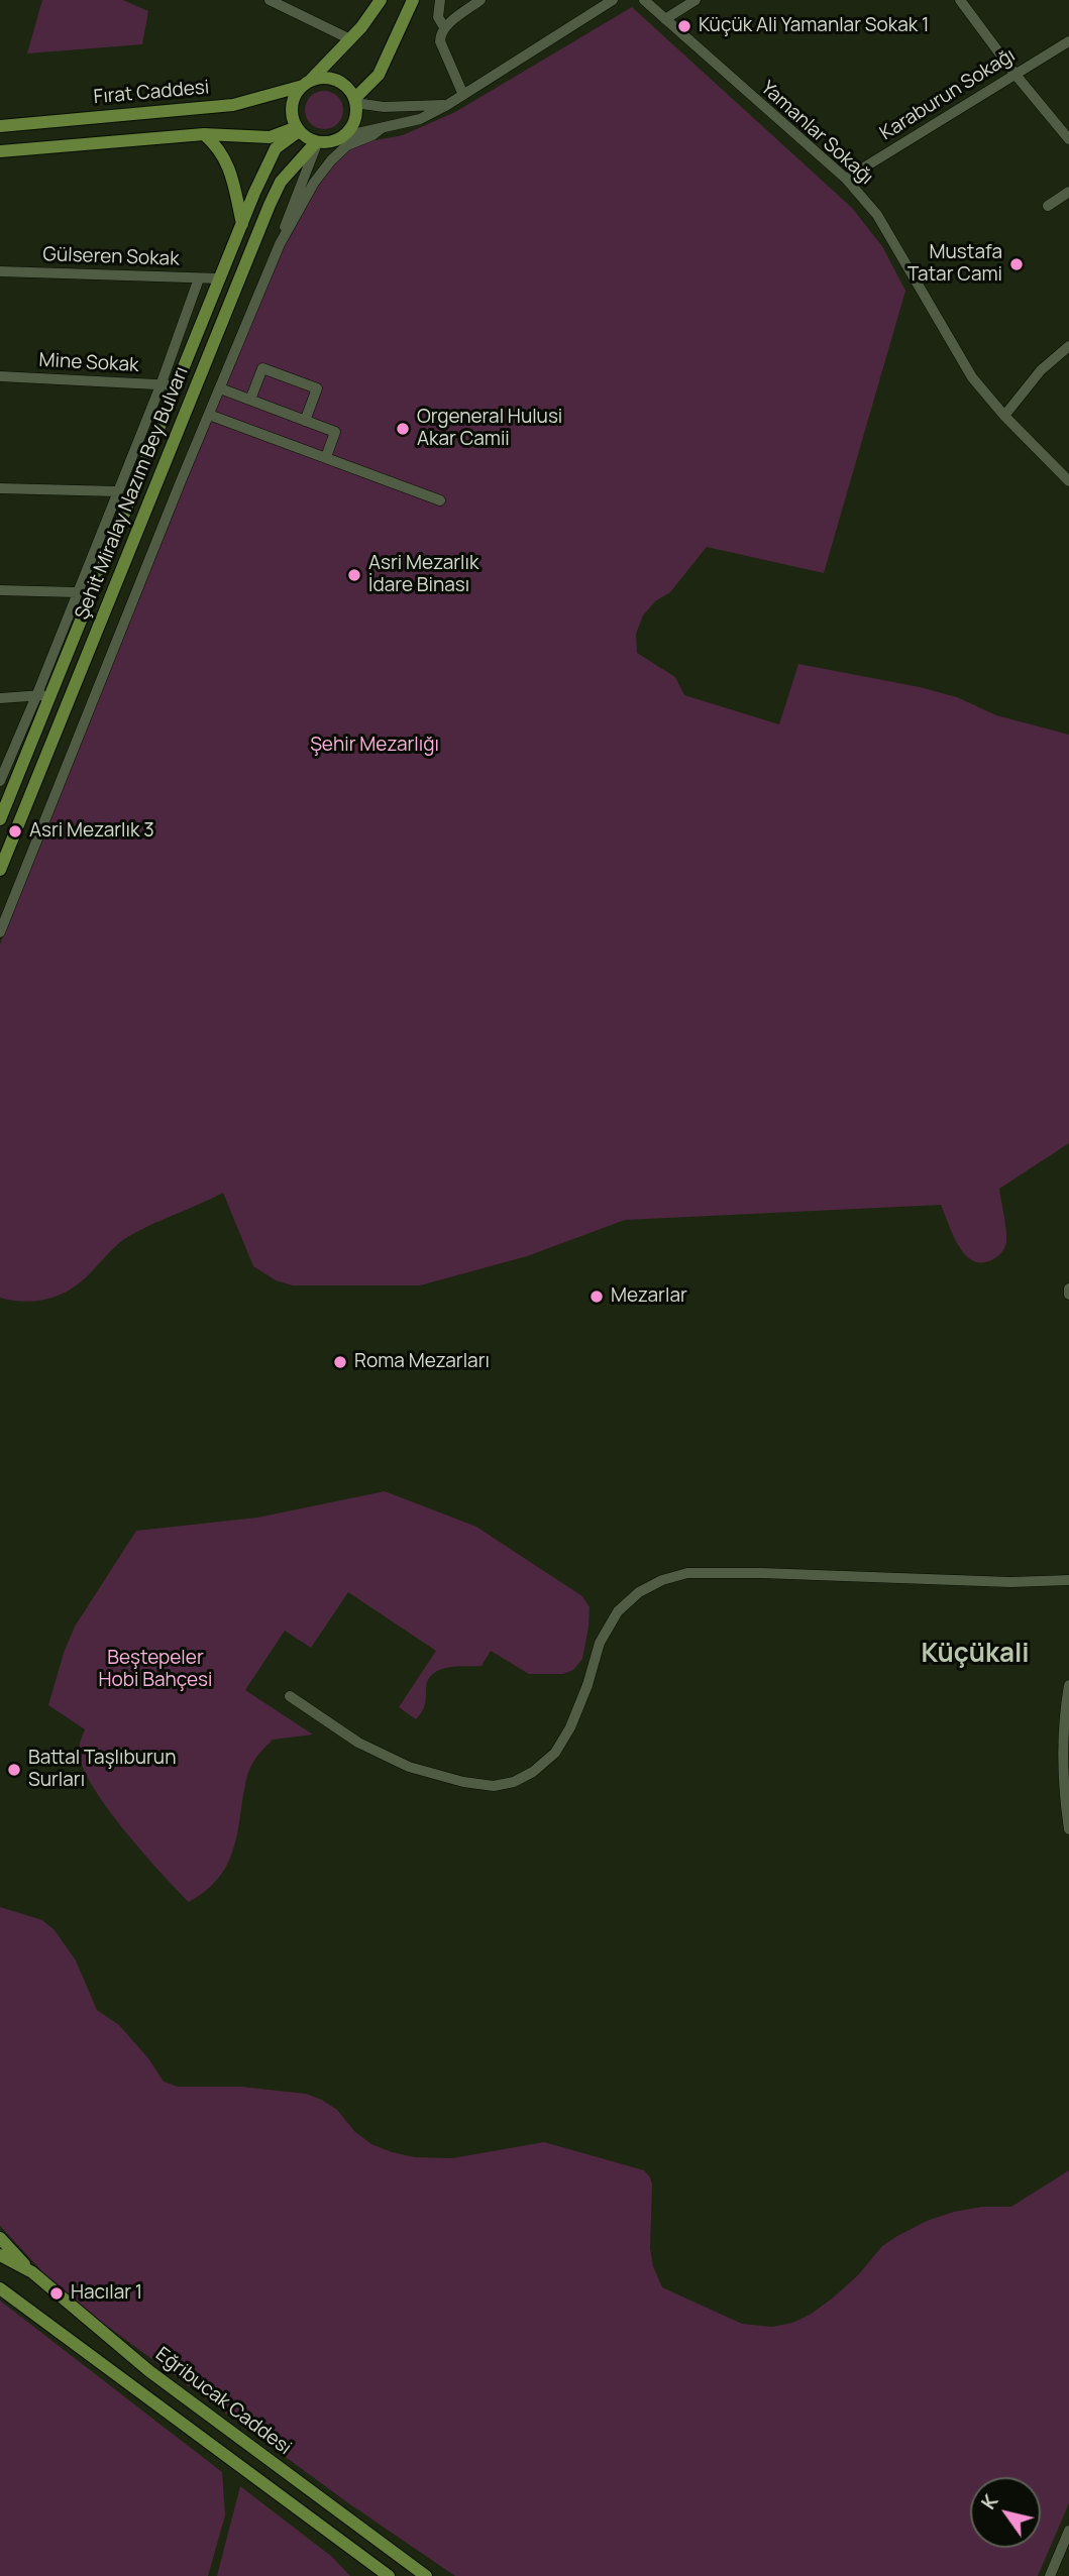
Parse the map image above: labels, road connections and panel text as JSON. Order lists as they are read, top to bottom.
{
  "streets": {
    "main road": ["Fırat Caddesi", "Şehit Miralay Nazım Bey Bulvarı", "Eğribucak Caddesi"],
    "street": [
      "Karaburun Sokağı",
      "Yamanlar Sokağı",
      "Gülseren Sokak",
      "Mine Sokak"
    ]
  },
  "crossings": [
    ["Fırat Caddesi", "Şehit Miralay Nazım Bey Bulvarı"],
    ["Karaburun Sokağı", "Yamanlar Sokağı"],
    ["Gülseren Sokak", "Şehit Miralay Nazım Bey Bulvarı"],
    ["Mine Sokak", "Şehit Miralay Nazım Bey Bulvarı"]
  ],
  "districts": ["Küçükali"],
  "parks": ["Şehir Mezarlığı", "Beştepeler Hobi Bahçesi"],
  "places": [
    "Küçük Ali Yamanlar Sokak 1",
    "Mustafa Tatar Cami",
    "Orgeneral Hulusi Akar Camii",
    "Asri Mezarlık İdare Binası",
    "Asri Mezarlık 3",
    "Mezarlar",
    "Roma Mezarları",
    "Battal Taşlıburun Surları",
    "Hacılar 1"
  ],
  "north": "top left"
}
